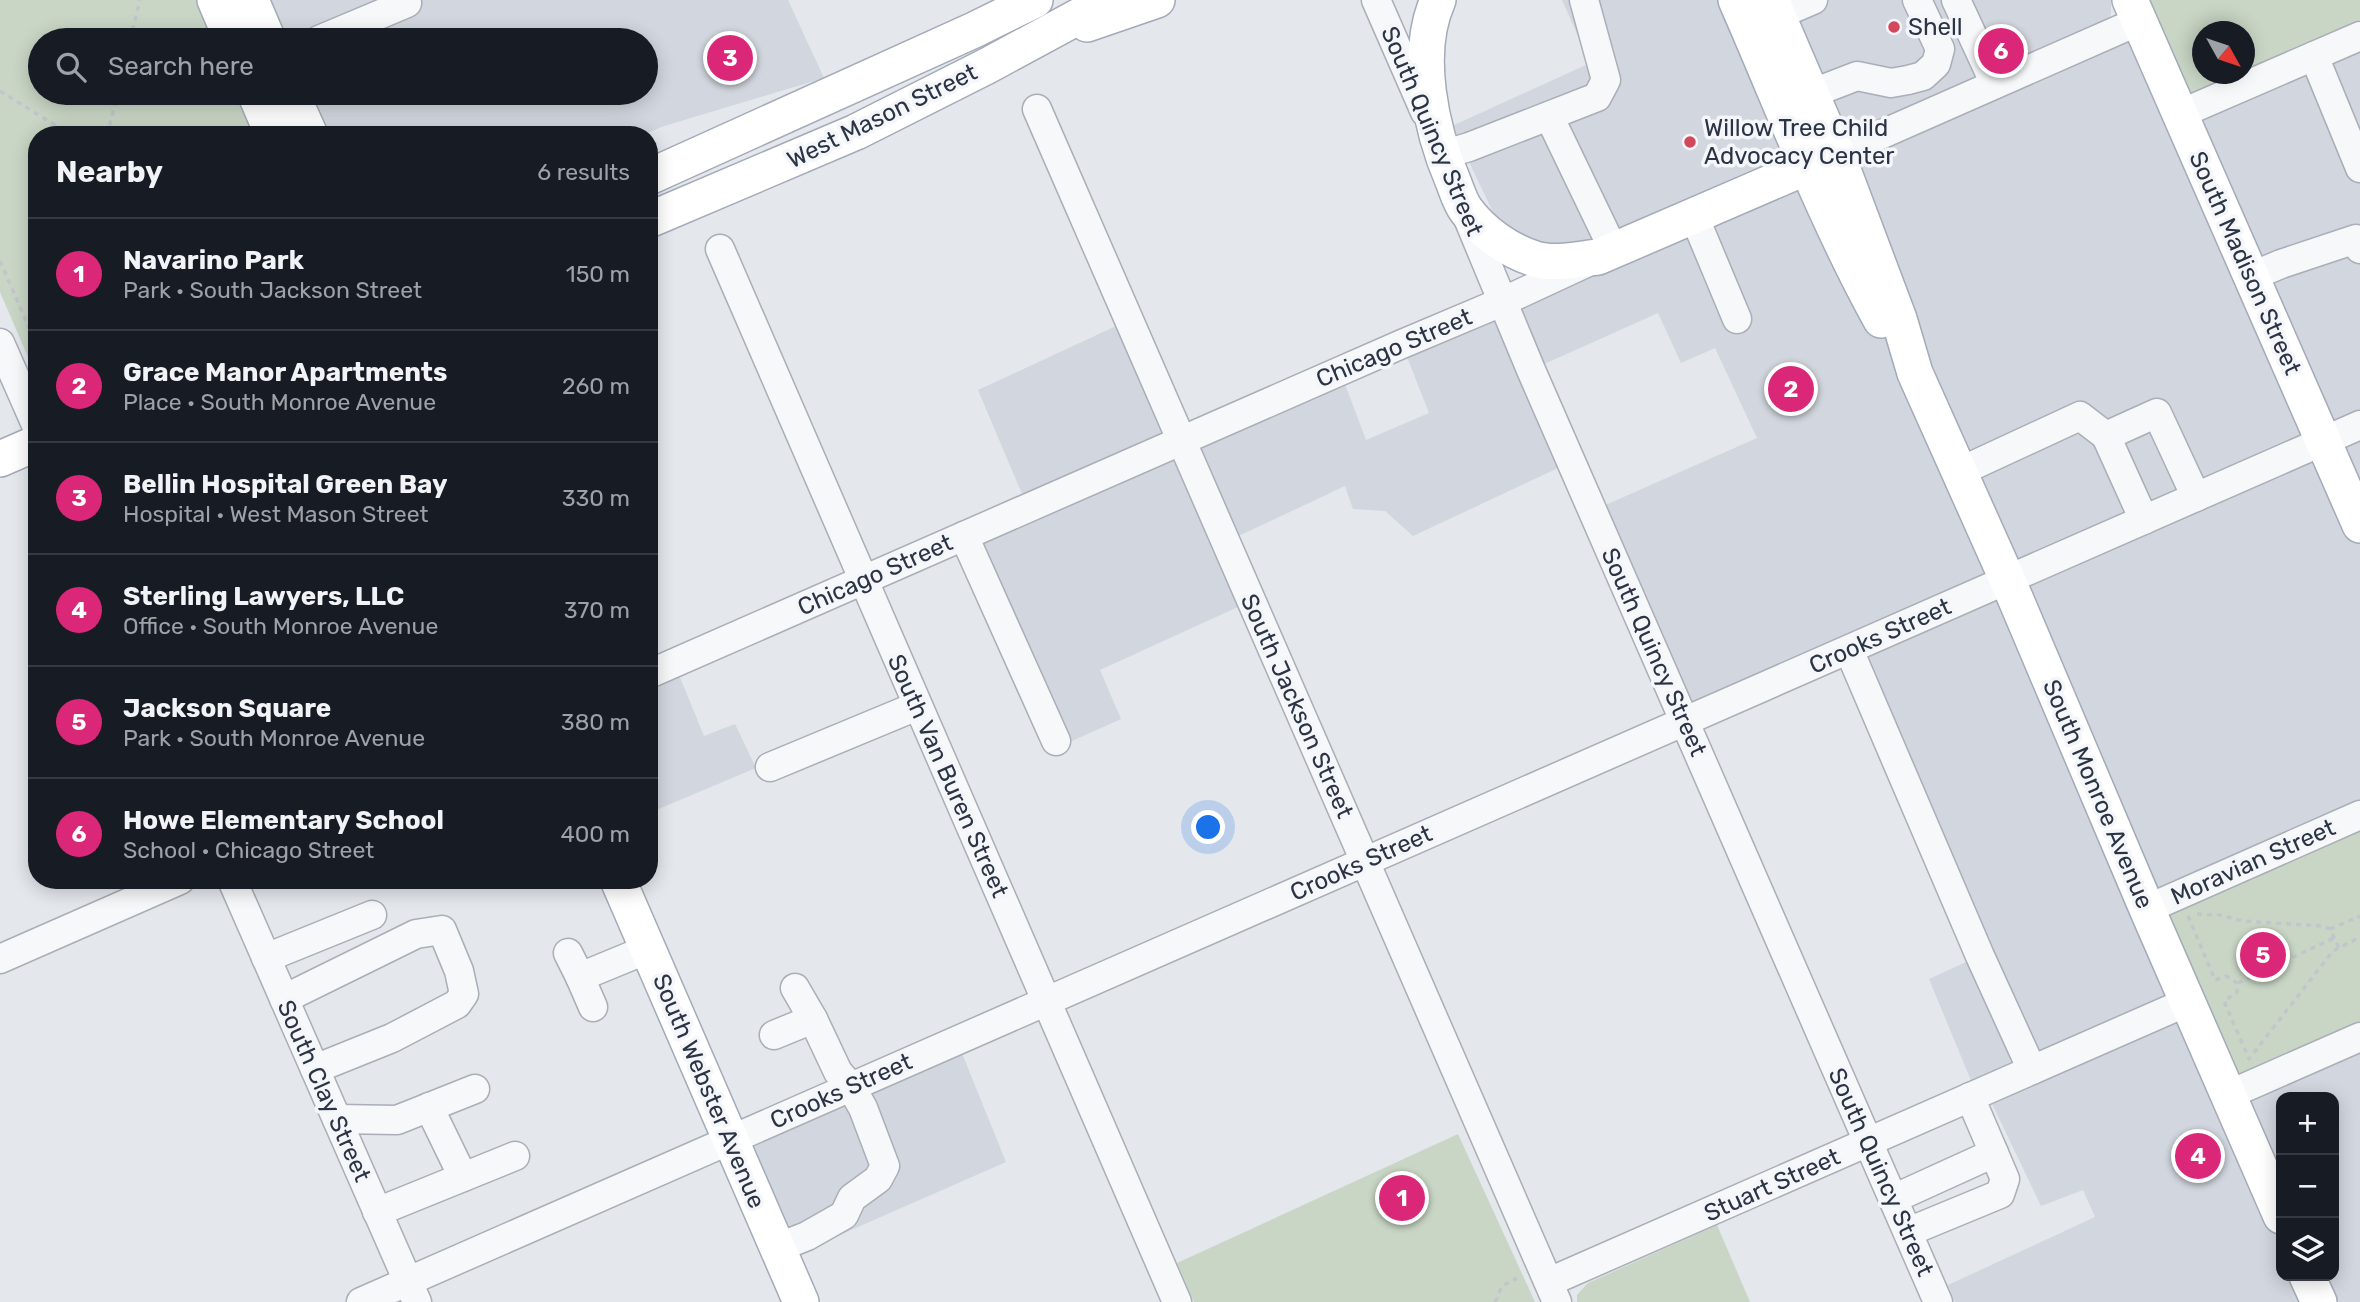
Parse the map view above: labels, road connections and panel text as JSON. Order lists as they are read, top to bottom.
{
  "streets": {
    "main road": [
      "West Mason Street",
      "South Quincy Street",
      "South Madison Street",
      "Chicago Street",
      "South Monroe Avenue",
      "South Webster Avenue"
    ],
    "street": [
      "Crooks Street",
      "South Jackson Street",
      "South Van Buren Street",
      "Moravian Street",
      "South Clay Street",
      "Stuart Street"
    ]
  },
  "crossings": [
    ["South Quincy Street", "Chicago Street"],
    ["South Quincy Street", "Crooks Street"],
    ["South Quincy Street", "Stuart Street"],
    ["South Madison Street", "Chicago Street"],
    ["South Madison Street", "Crooks Street"],
    ["Chicago Street", "South Jackson Street"],
    ["Chicago Street", "South Van Buren Street"],
    ["Chicago Street", "South Monroe Avenue"],
    ["Crooks Street", "South Jackson Street"],
    ["Crooks Street", "South Van Buren Street"],
    ["Crooks Street", "South Monroe Avenue"],
    ["Crooks Street", "South Clay Street"],
    ["Crooks Street", "South Webster Avenue"],
    ["South Jackson Street", "Stuart Street"],
    ["South Monroe Avenue", "Moravian Street"],
    ["South Monroe Avenue", "Stuart Street"]
  ],
  "places": ["Shell", "Willow Tree Child Advocacy Center"],
  "north": "bottom right",
  "page": {
    "pins": [
      "6",
      "3",
      "2",
      "5",
      "4",
      "1"
    ],
    "search": "Search here",
    "heading": ["Nearby", "6 results"],
    "list": [
      {
        "mark": "1",
        "name": "Navarino Park",
        "note": "Park · South Jackson Street",
        "value": "150 m"
      },
      {
        "mark": "2",
        "name": "Grace Manor Apartments",
        "note": "Place · South Monroe Avenue",
        "value": "260 m"
      },
      {
        "mark": "3",
        "name": "Bellin Hospital Green Bay",
        "note": "Hospital · West Mason Street",
        "value": "330 m"
      },
      {
        "mark": "4",
        "name": "Sterling Lawyers, LLC",
        "note": "Office · South Monroe Avenue",
        "value": "370 m"
      },
      {
        "mark": "5",
        "name": "Jackson Square",
        "note": "Park · South Monroe Avenue",
        "value": "380 m"
      },
      {
        "mark": "6",
        "name": "Howe Elementary School",
        "note": "School · Chicago Street",
        "value": "400 m"
      }
    ],
    "map_buttons": ["+", "−"]
  }
}
